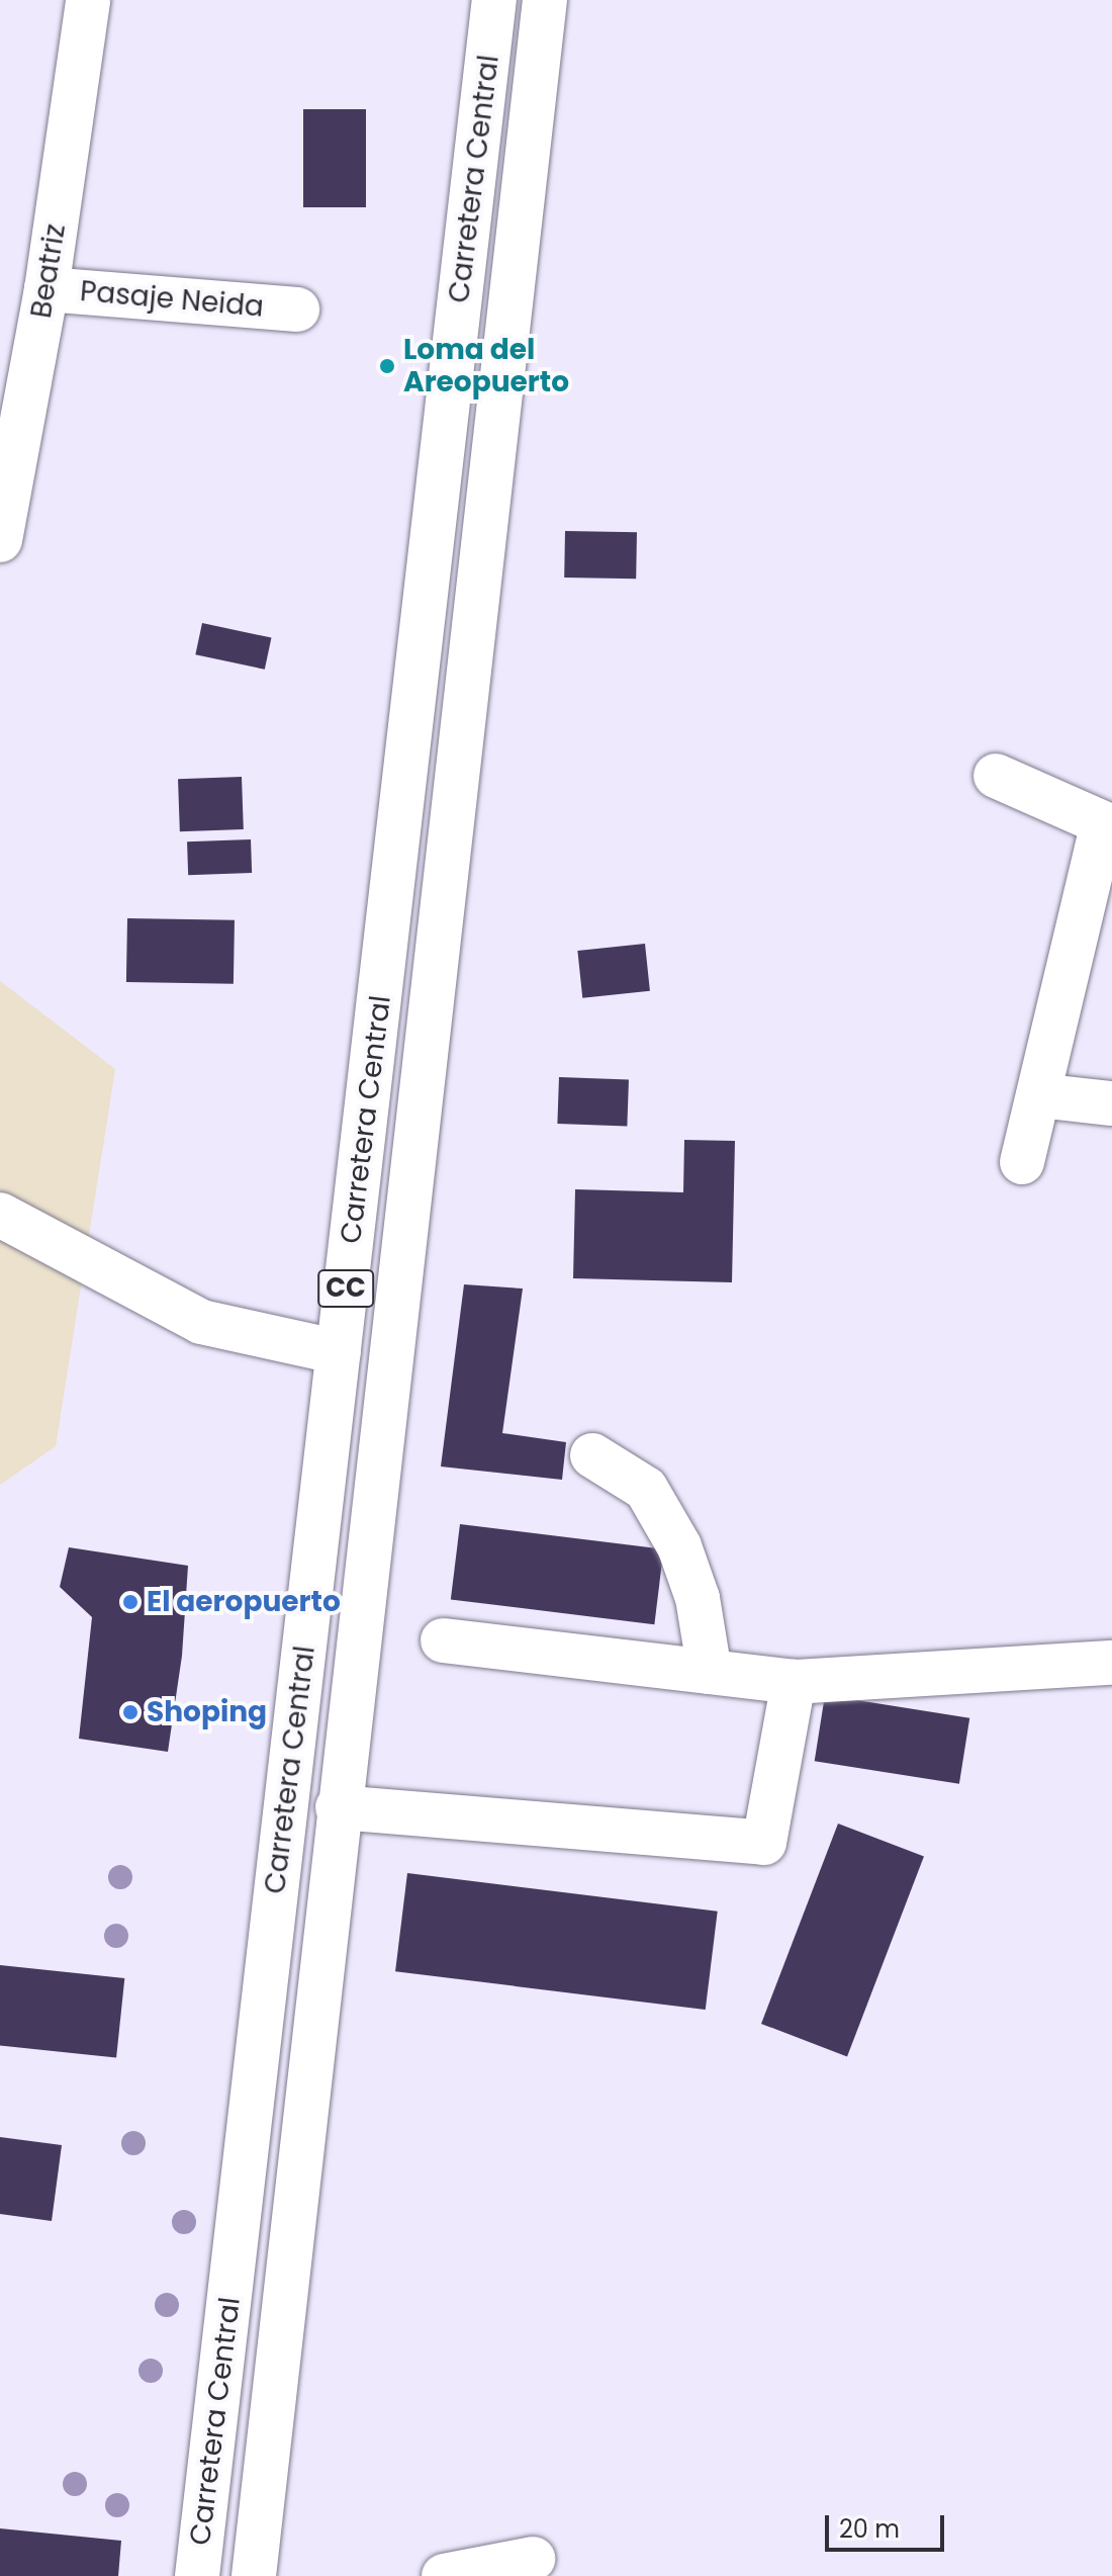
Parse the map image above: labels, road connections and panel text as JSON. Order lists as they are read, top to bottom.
{
  "streets": {
    "main road": [
      "Carretera Central",
      "Beatriz",
      "Pasaje Neida",
      "CC"
    ]
  },
  "crossings": [
    ["Beatriz", "Pasaje Neida"]
  ],
  "places": ["Loma del Areopuerto", "El aeropuerto", "Shoping"],
  "scale_bar": "20 m"
}
